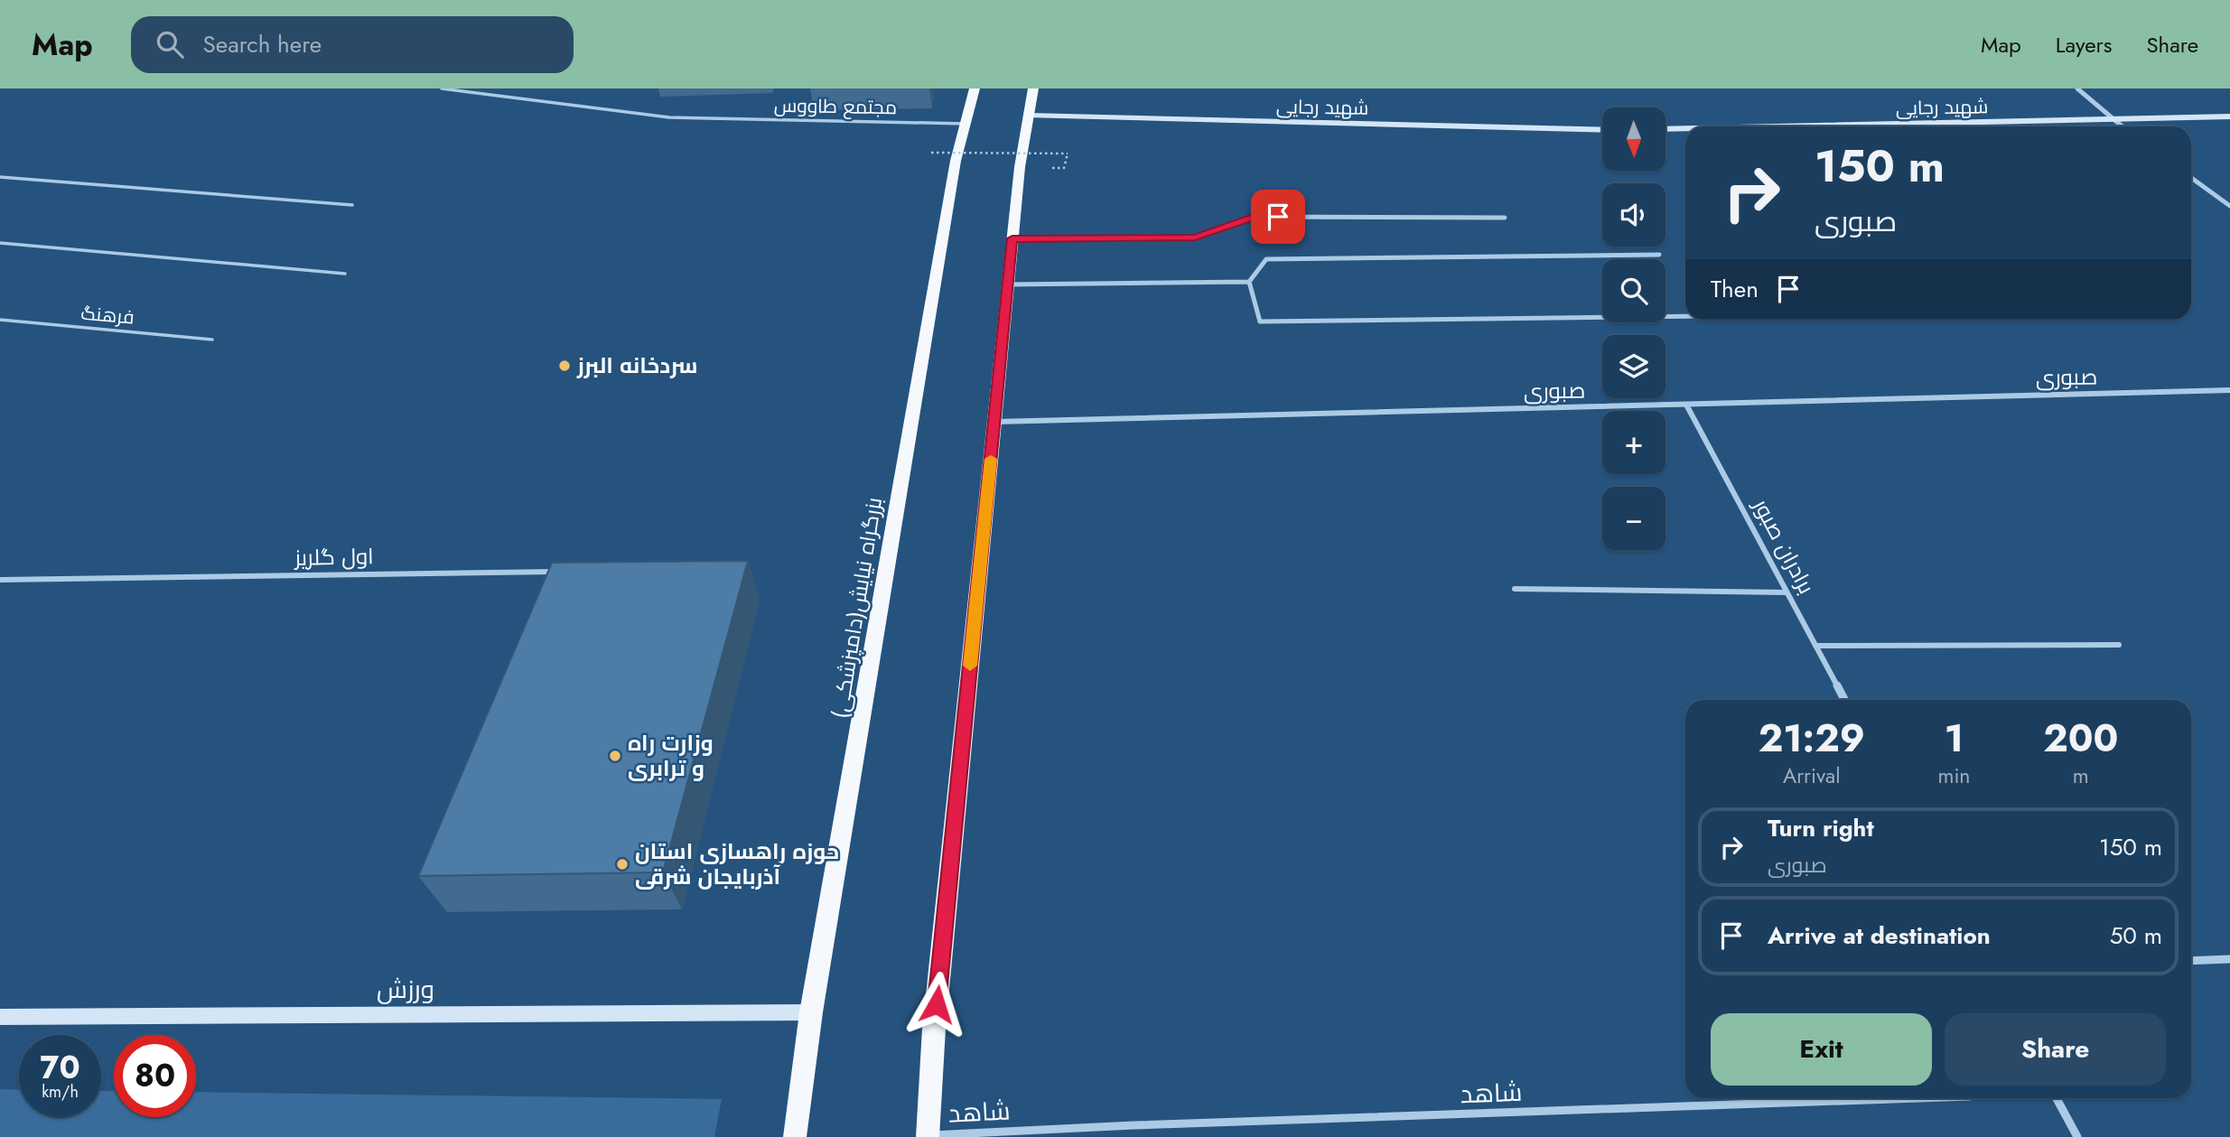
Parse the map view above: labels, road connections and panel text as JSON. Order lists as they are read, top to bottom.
{
  "streets": {
    "highway": ["بزرگراه نیایش(دامپزشکی)"],
    "main road": ["شهید رجایی", "ورزش"],
    "street": [
      "صبوری",
      "برادران صبور",
      "اول گلریز",
      "شاهد"
    ],
    "lane": ["مجتمع طاووس", "فرهنگ"]
  },
  "crossings": [
    ["مجتمع طاووس", "بزرگراه نیایش(دامپزشکی)"],
    ["صبوری", "برادران صبور"],
    ["بزرگراه نیایش(دامپزشکی)", "ورزش"]
  ],
  "places": ["سردخانه البرز", "وزارت راه و ترابری", "حوزه راهسازی استان آذربایجان شرقی"],
  "north": "bottom",
  "page": {
    "header": "Map",
    "search": "Search here",
    "nav": ["Map", "Layers", "Share"],
    "map_buttons": ["+", "−"],
    "turn": ["150 m", "صبوری"],
    "then": "Then",
    "eta": [
      "21:29",
      "Arrival",
      "1",
      "min",
      "200",
      "m"
    ],
    "list": [
      {
        "name": "Turn right",
        "note": "صبوری",
        "value": "150 m"
      },
      {
        "name": "Arrive at destination",
        "value": "50 m"
      }
    ],
    "buttons": ["Exit", "Share"],
    "speed": "70 km/h",
    "limit": "80"
  }
}
